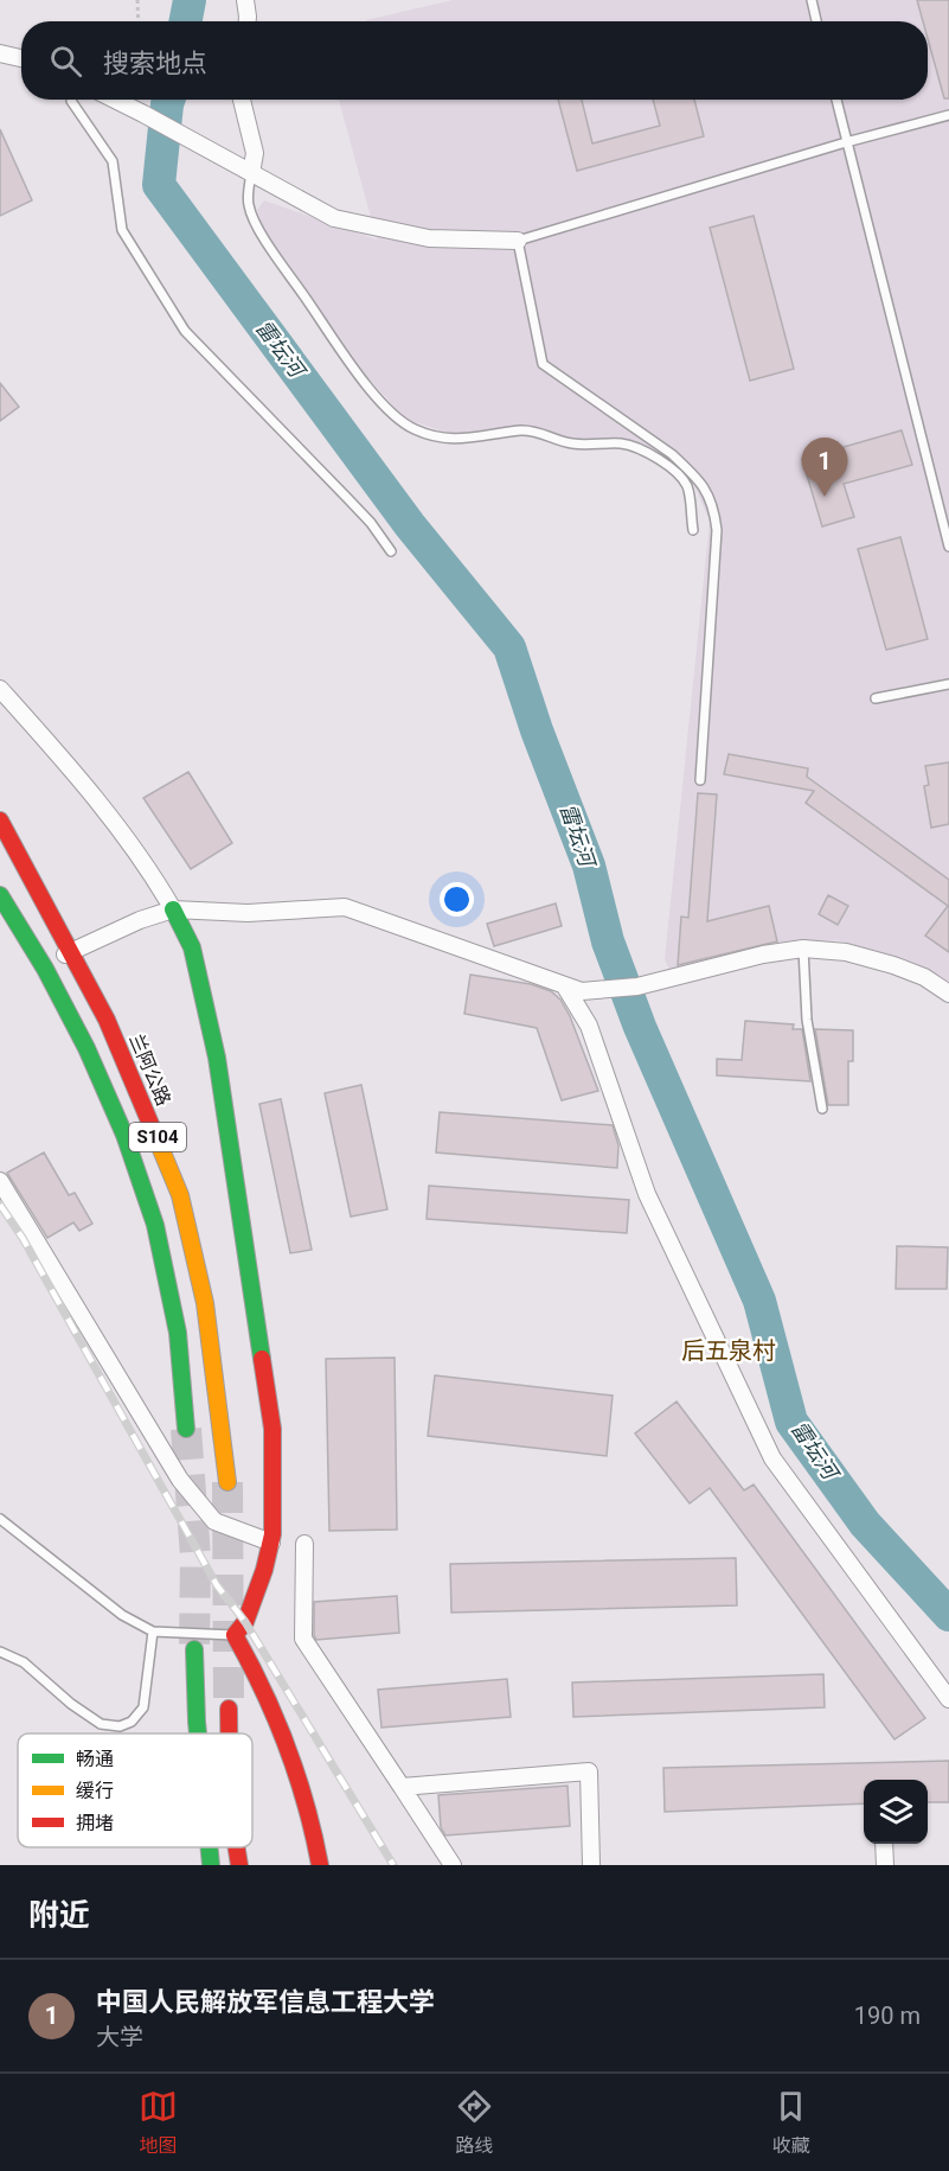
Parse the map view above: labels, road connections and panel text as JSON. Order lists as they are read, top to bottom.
{
  "streets": {
    "main road": ["兰阿公路", "S104"]
  },
  "districts": ["后五泉村"],
  "water": ["雷坛河"],
  "legend": ["畅通", "缓行", "拥堵"],
  "page": {
    "search": "搜索地点",
    "pins": "1",
    "heading": "附近",
    "list": [
      {
        "mark": "1",
        "name": "中国人民解放军信息工程大学",
        "note": "大学",
        "value": "190 m"
      }
    ],
    "nav": ["地图", "路线", "收藏"]
  }
}
